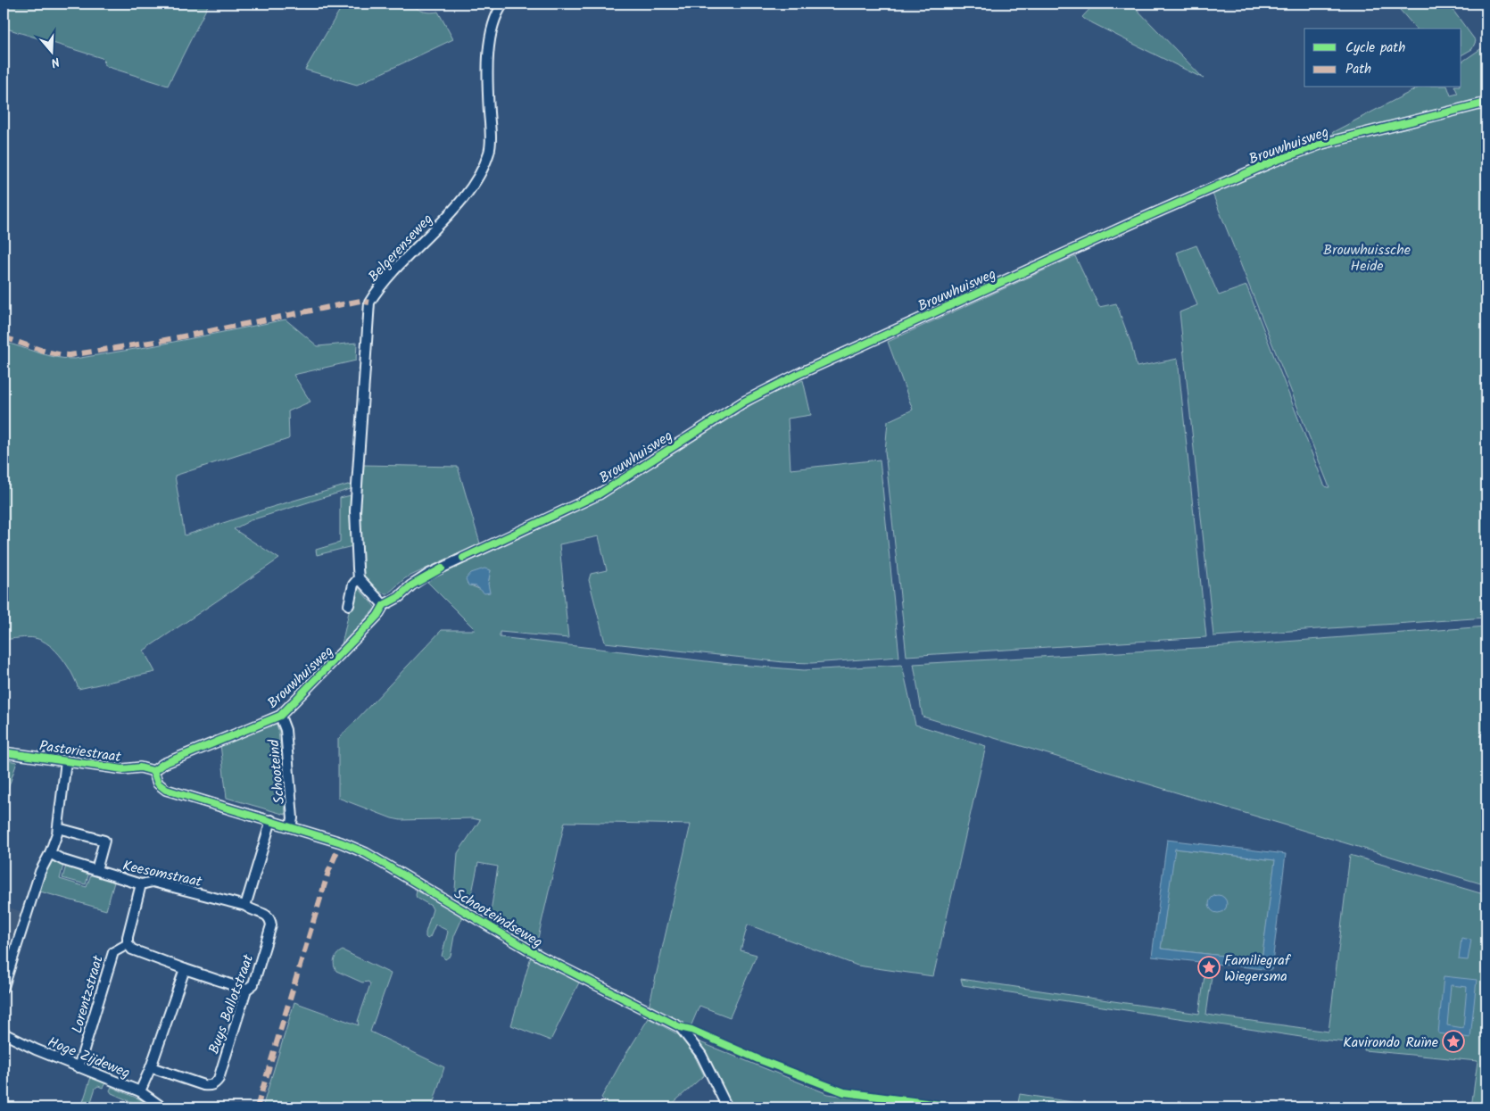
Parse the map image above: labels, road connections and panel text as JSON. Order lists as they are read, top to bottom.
{
  "streets": {
    "street": [
      "Brouwhuisweg",
      "Belgerenseweg",
      "Pastoriestraat",
      "Schooteind",
      "Keesomstraat",
      "Schooteindseweg",
      "Lorentzstraat",
      "Buys Ballotstraat",
      "Hoge Zijdeweg"
    ]
  },
  "crossings": [
    ["Brouwhuisweg", "Pastoriestraat"],
    ["Brouwhuisweg", "Schooteind"],
    ["Brouwhuisweg", "Schooteindseweg"],
    ["Pastoriestraat", "Schooteindseweg"],
    ["Schooteind", "Schooteindseweg"],
    ["Keesomstraat", "Buys Ballotstraat"],
    ["Lorentzstraat", "Hoge Zijdeweg"]
  ],
  "parks": ["Brouwhuissche Heide"],
  "places": {
    "place": ["Familiegraf Wiegersma", "Kavirondo Ruïne"]
  },
  "legend": ["Cycle path", "Path"],
  "north": "bottom"
}
